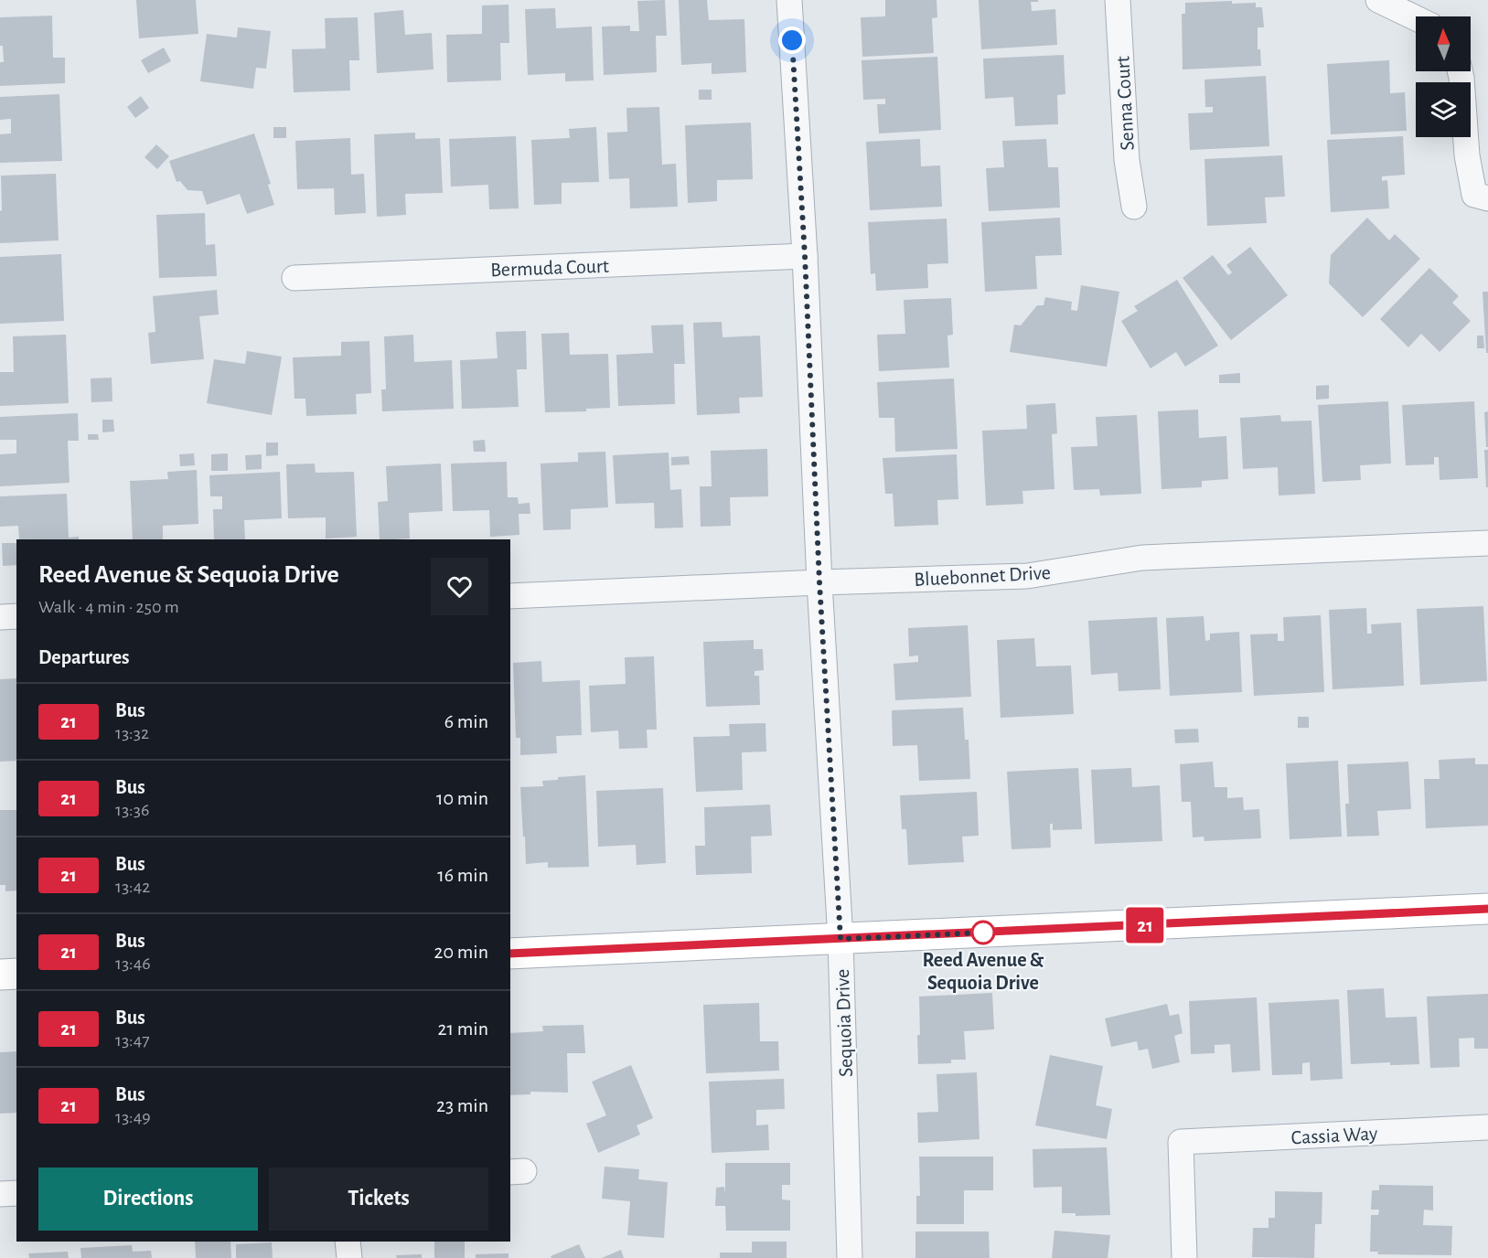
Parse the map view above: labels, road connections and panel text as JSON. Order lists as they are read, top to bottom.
{
  "streets": {
    "street": [
      "Senna Court",
      "Bermuda Court",
      "Bluebonnet Drive",
      "Sequoia Drive",
      "Cassia Way"
    ]
  },
  "crossings": [
    ["Bermuda Court", "Sequoia Drive"],
    ["Bluebonnet Drive", "Sequoia Drive"]
  ],
  "places": ["Reed Avenue & Sequoia Drive"],
  "lines": ["bus line 21"],
  "north": "top",
  "page": {
    "on_map": "21",
    "heading": [
      ["Reed Avenue & Sequoia Drive", "Walk · 4 min · 250 m"],
      "Departures"
    ],
    "list": [
      {
        "mark": "21",
        "name": "Bus",
        "note": "13:32",
        "value": "6 min"
      },
      {
        "mark": "21",
        "name": "Bus",
        "note": "13:36",
        "value": "10 min"
      },
      {
        "mark": "21",
        "name": "Bus",
        "note": "13:42",
        "value": "16 min"
      },
      {
        "mark": "21",
        "name": "Bus",
        "note": "13:46",
        "value": "20 min"
      },
      {
        "mark": "21",
        "name": "Bus",
        "note": "13:47",
        "value": "21 min"
      },
      {
        "mark": "21",
        "name": "Bus",
        "note": "13:49",
        "value": "23 min"
      }
    ],
    "buttons": ["Directions", "Tickets"]
  }
}
